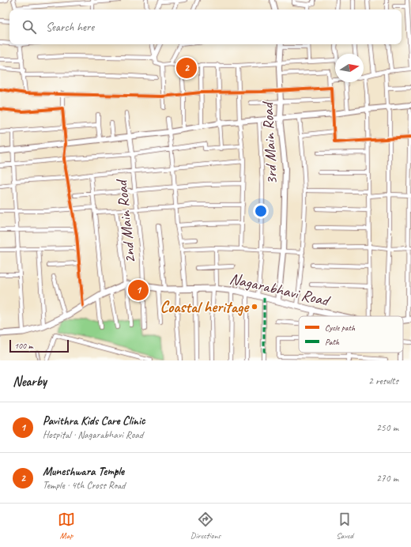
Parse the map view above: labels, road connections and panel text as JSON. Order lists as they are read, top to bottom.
{
  "streets": {
    "main road": ["Nagarabhavi Road"],
    "street": ["3rd Main Road", "2nd Main Road"]
  },
  "crossings": [
    ["3rd Main Road", "Nagarabhavi Road"],
    ["2nd Main Road", "Nagarabhavi Road"]
  ],
  "places": ["Coastal heritage"],
  "legend": ["Cycle path", "Path"],
  "scale_bar": "100 m",
  "north": "right",
  "page": {
    "search": "Search here",
    "pins": ["2", "1"],
    "scale": "100 m",
    "heading": ["Nearby", "2 results"],
    "list": [
      {
        "mark": "1",
        "name": "Pavithra Kids Care Clinic",
        "note": "Hospital · Nagarabhavi Road",
        "value": "250 m"
      },
      {
        "mark": "2",
        "name": "Muneshwara Temple",
        "note": "Temple · 4th Cross Road",
        "value": "270 m"
      }
    ],
    "nav": ["Map", "Directions", "Saved"]
  }
}
